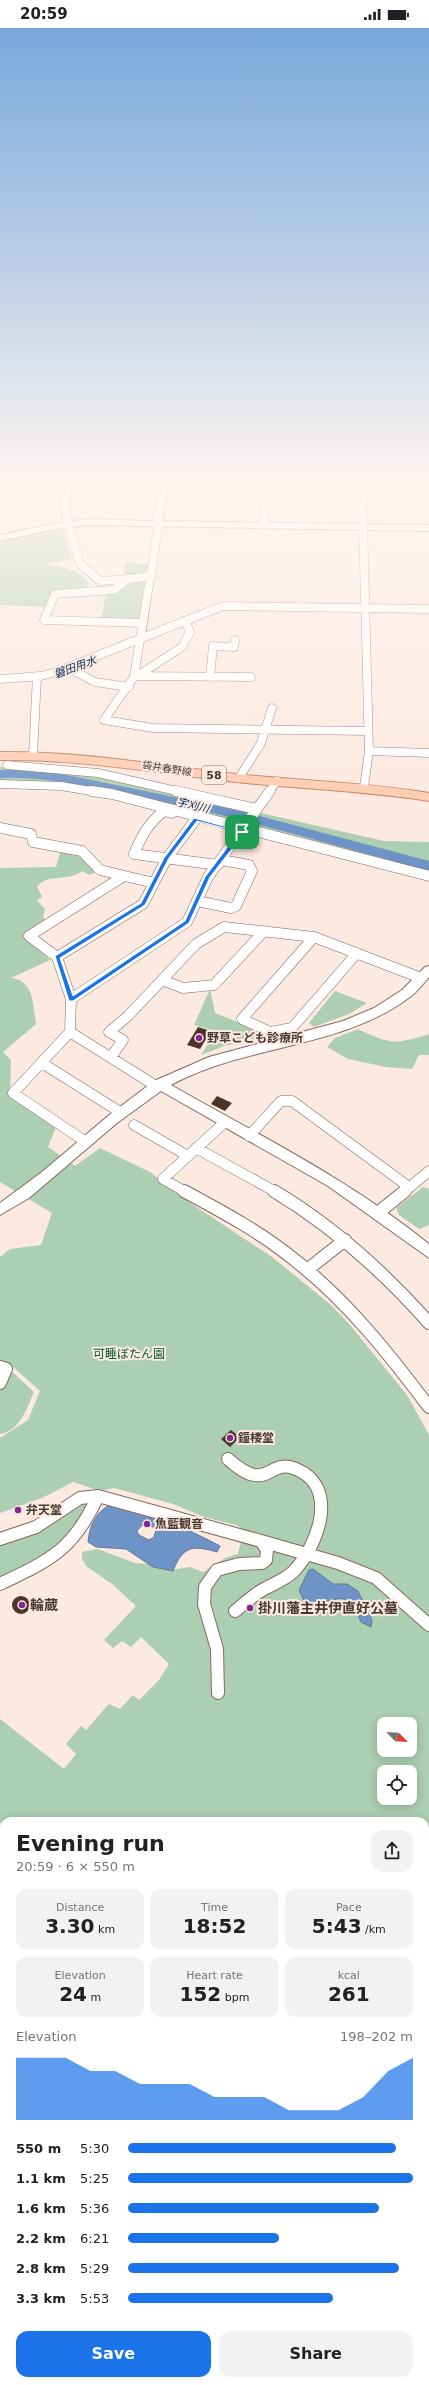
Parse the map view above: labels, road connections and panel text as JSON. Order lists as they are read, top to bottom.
{
  "streets": {
    "main road": ["袋井春野線", "58"]
  },
  "water": ["磐田用水", "宇刈川"],
  "parks": ["可睡ぼたん園"],
  "places": [
    "野草こども診療所",
    "鐘楼堂",
    "弁天堂",
    "魚藍観音",
    "輪蔵",
    "掛川藩主井伊直好公墓"
  ],
  "north": "bottom right",
  "page": {
    "status": "20:59",
    "heading": ["Evening run", "20:59 · 6 × 550 m"],
    "stats": [
      ["Distance", "3.30 km"],
      ["Time", "18:52"],
      ["Pace", "5:43 /km"],
      ["Elevation", "24 m"],
      ["Heart rate", "152 bpm"],
      ["kcal", "261"]
    ],
    "chart": ["Elevation", "198–202 m"],
    "list": [
      {
        "name": "550 m",
        "note": "5:30"
      },
      {
        "name": "1.1 km",
        "note": "5:25"
      },
      {
        "name": "1.6 km",
        "note": "5:36"
      },
      {
        "name": "2.2 km",
        "note": "6:21"
      },
      {
        "name": "2.8 km",
        "note": "5:29"
      },
      {
        "name": "3.3 km",
        "note": "5:53"
      }
    ],
    "buttons": ["Save", "Share"]
  }
}
